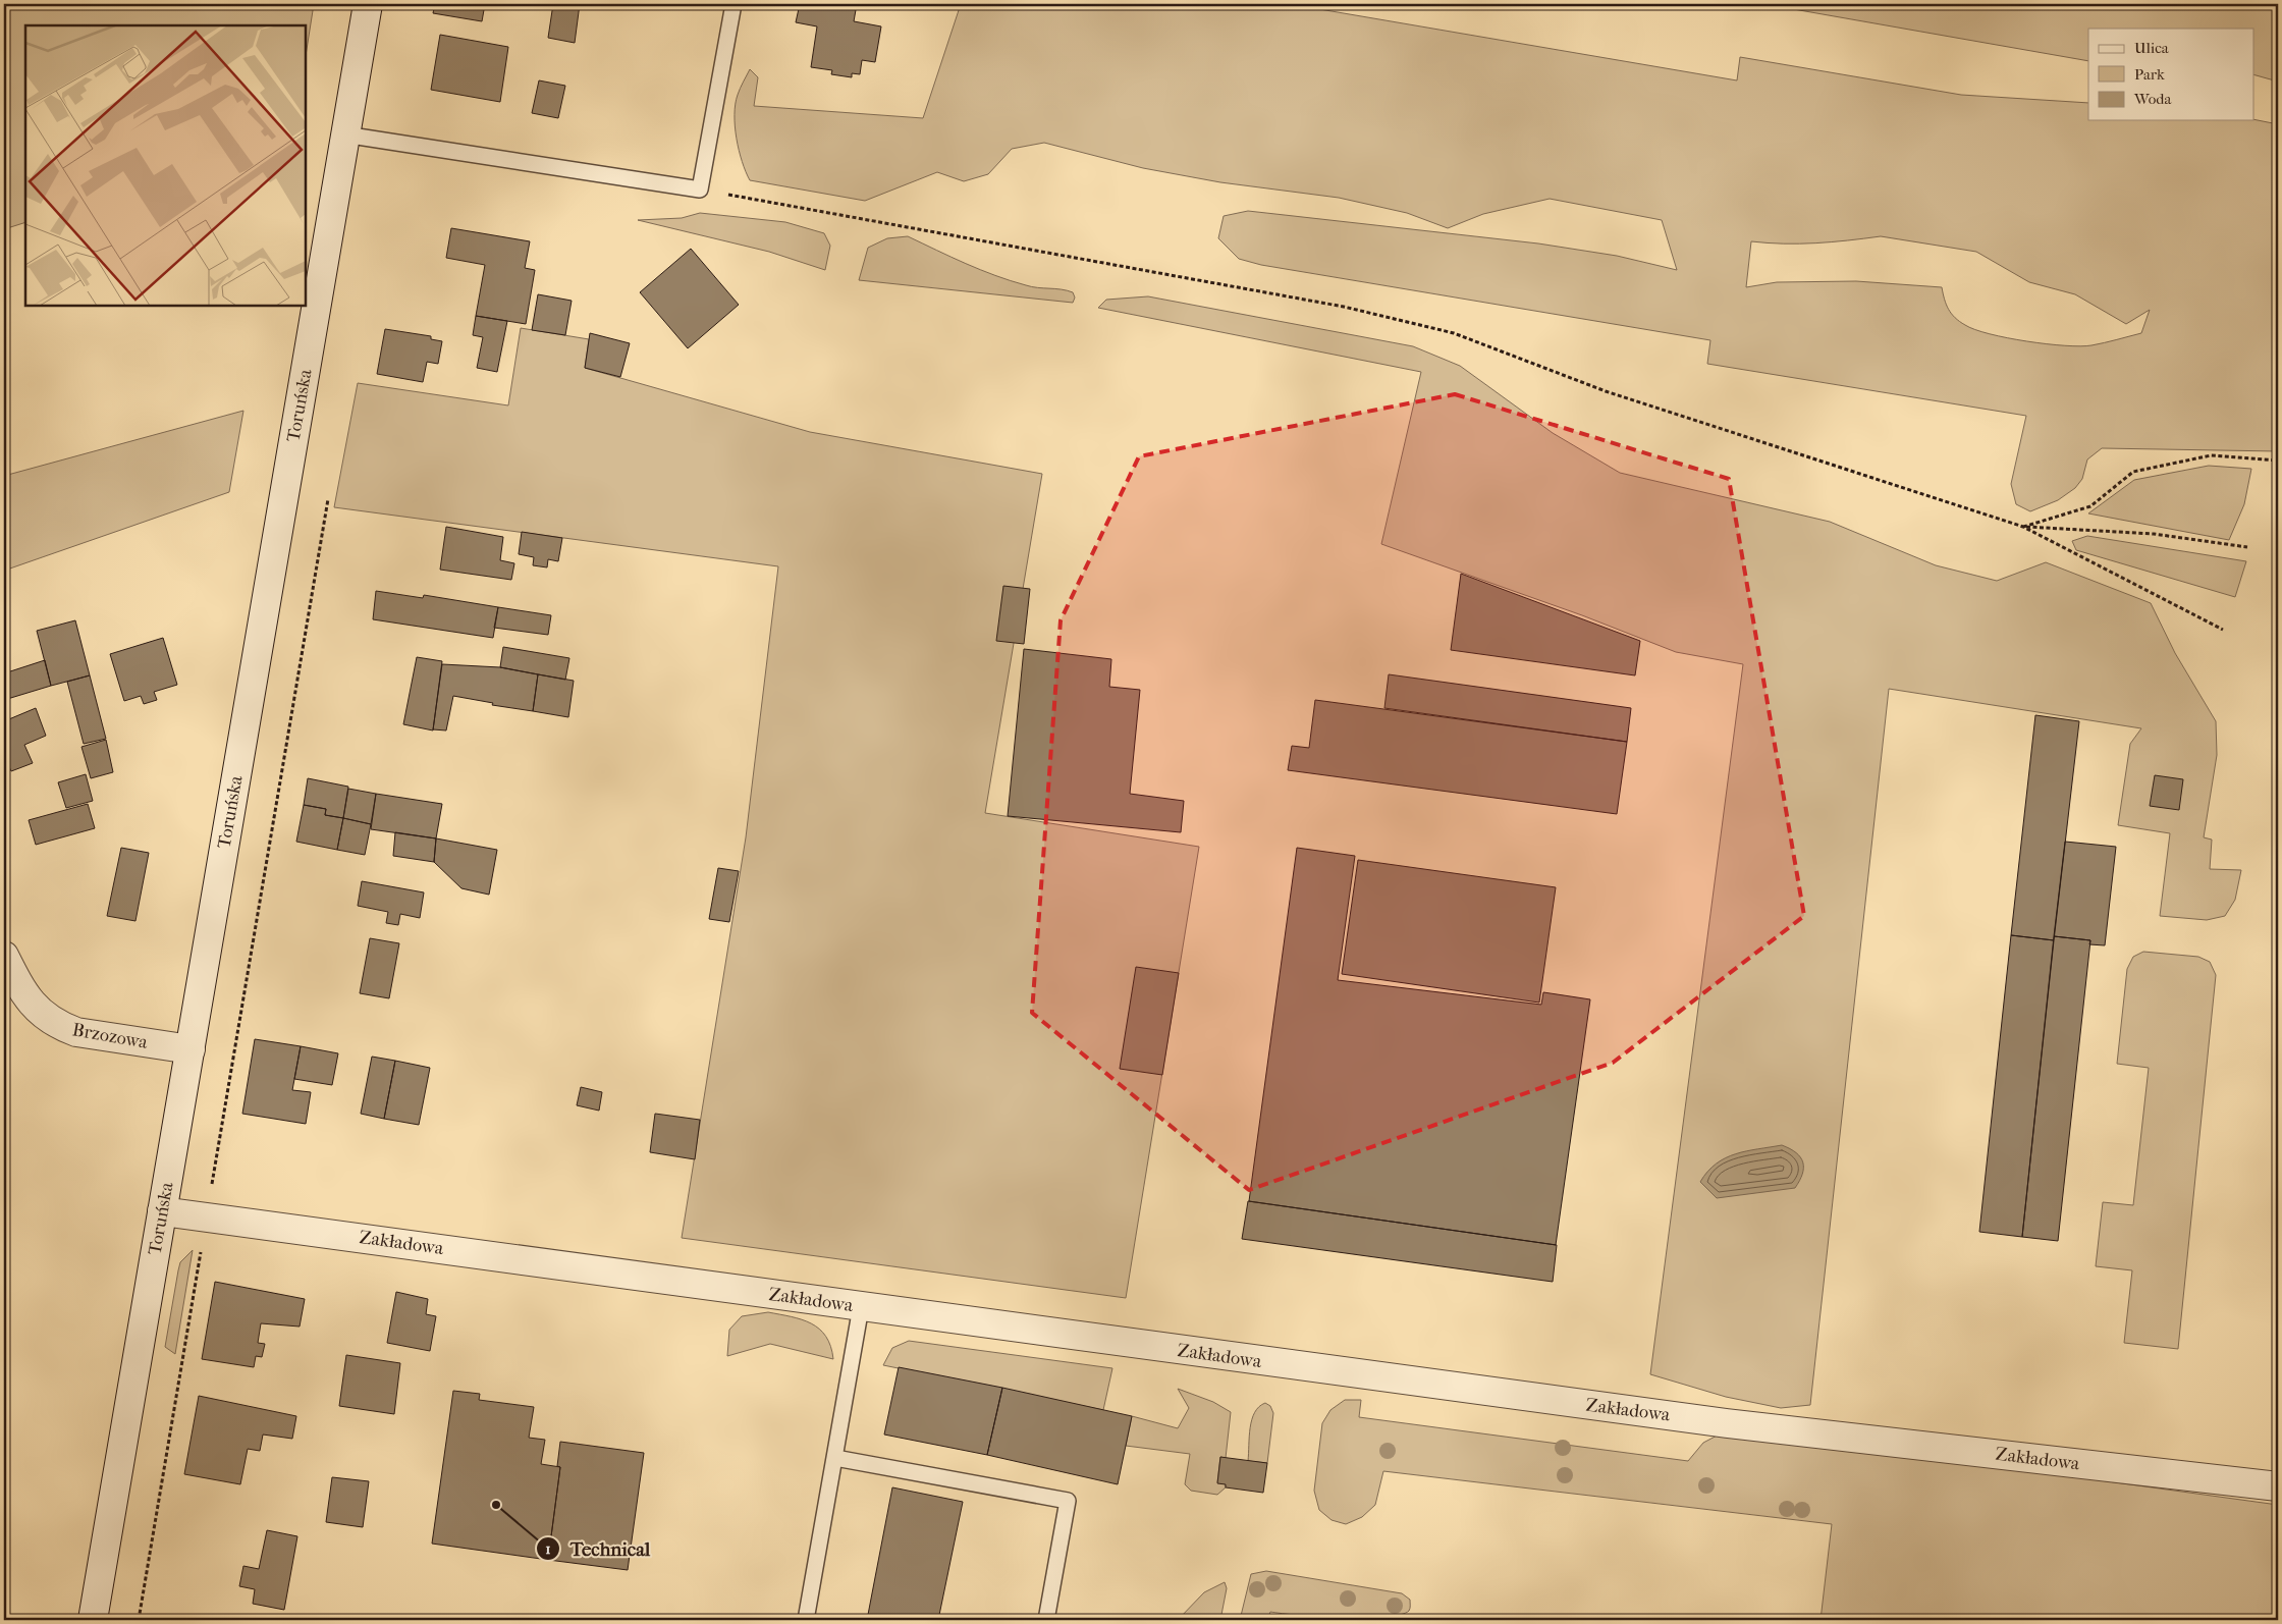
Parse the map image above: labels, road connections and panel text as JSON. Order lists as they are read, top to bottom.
{
  "streets": {
    "street": ["Toruńska", "Brzozowa", "Zakładowa"]
  },
  "crossings": [
    ["Toruńska", "Brzozowa"],
    ["Toruńska", "Zakładowa"]
  ],
  "places": ["Technical"],
  "legend": ["Ulica", "Park", "Woda"]
}
